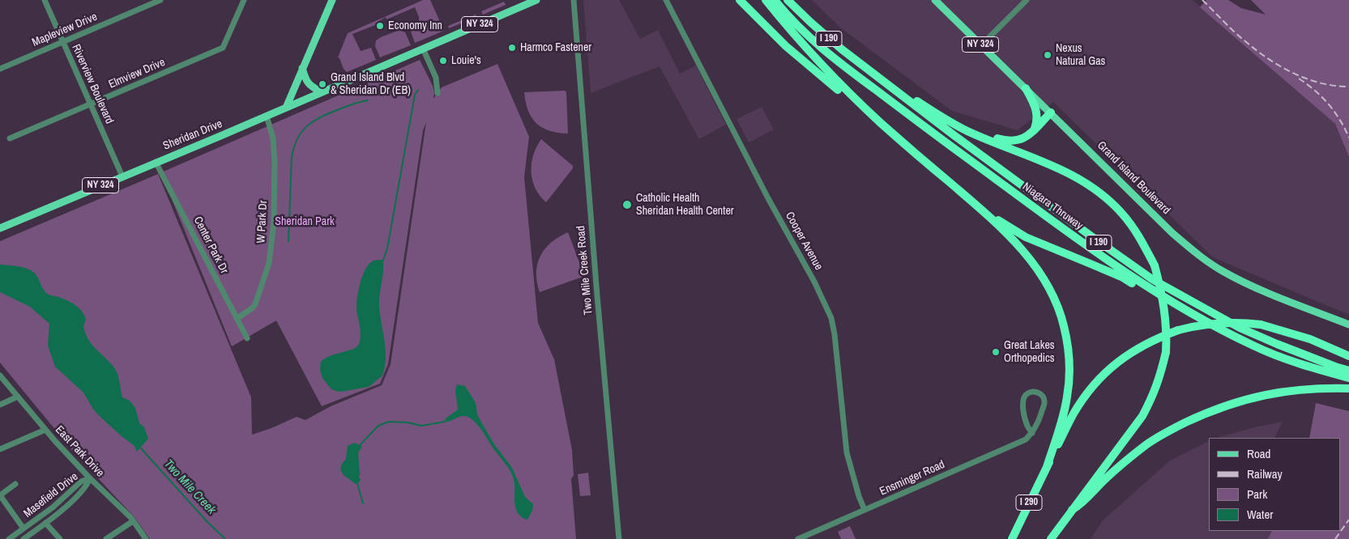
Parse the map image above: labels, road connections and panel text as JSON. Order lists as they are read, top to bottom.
{
  "streets": {
    "highway": ["I 190", "Niagara Thruway", "I 290"],
    "main road": ["NY 324", "Sheridan Drive", "Grand Island Boulevard"],
    "street": [
      "Mapleview Drive",
      "Elmview Drive",
      "Riverview Boulevard",
      "W Park Dr",
      "Cooper Avenue",
      "Center Park Dr",
      "Two Mile Creek Road",
      "East Park Drive",
      "Ensminger Road",
      "Masefield Drive"
    ]
  },
  "crossings": [
    ["NY 324", "Sheridan Drive"],
    ["Mapleview Drive", "Riverview Boulevard"],
    ["Elmview Drive", "Riverview Boulevard"],
    ["Riverview Boulevard", "Sheridan Drive"],
    ["Sheridan Drive", "W Park Dr"],
    ["Sheridan Drive", "Center Park Dr"],
    ["W Park Dr", "Center Park Dr"],
    ["Cooper Avenue", "Ensminger Road"],
    ["East Park Drive", "Masefield Drive"]
  ],
  "water": ["Two Mile Creek"],
  "parks": ["Sheridan Park"],
  "places": [
    "Economy Inn",
    "Harmco Fastener",
    "Nexus Natural Gas",
    "Louie's",
    "Grand Island Blvd & Sheridan Dr (EB)",
    "Catholic Health Sheridan Health Center",
    "Great Lakes Orthopedics"
  ],
  "legend": [
    "Road",
    "Railway",
    "Park",
    "Water"
  ]
}
